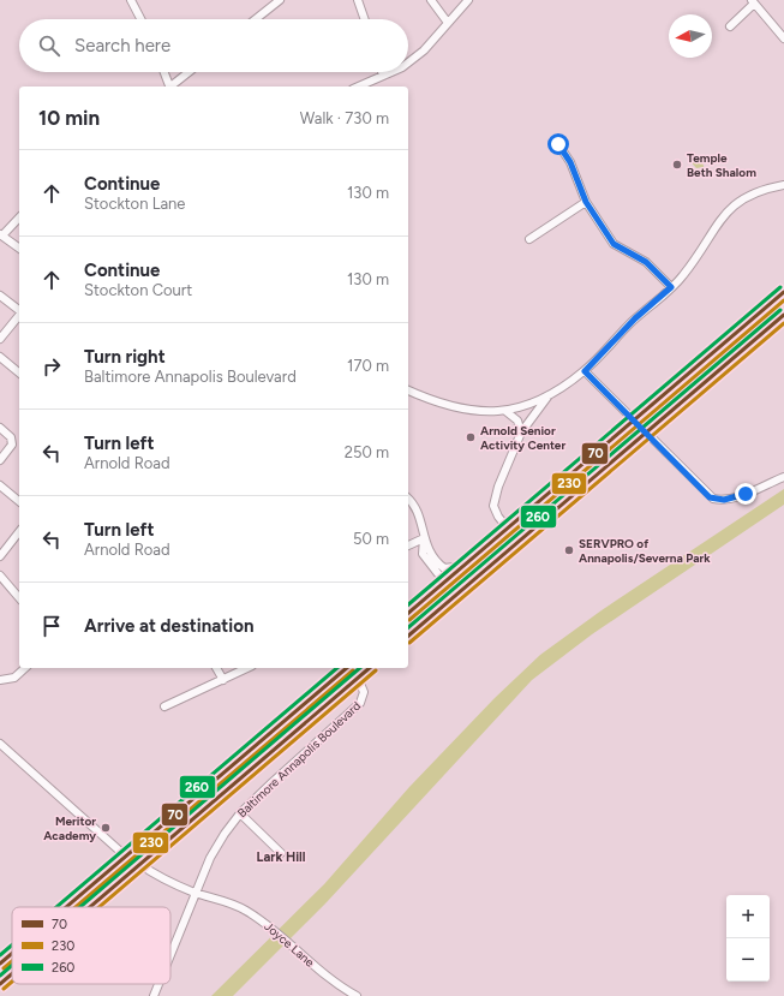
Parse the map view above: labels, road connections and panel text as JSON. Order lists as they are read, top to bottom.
{
  "streets": {
    "street": ["Baltimore Annapolis Boulevard", "Joyce Lane"]
  },
  "crossings": [
    ["Baltimore Annapolis Boulevard", "Joyce Lane"]
  ],
  "districts": ["Lark Hill"],
  "places": [
    "Temple Beth Shalom",
    "Arnold Senior Activity Center",
    "SERVPRO of Annapolis/Severna Park",
    "Meritor Academy"
  ],
  "lines": ["transit line 260", "transit line 70", "transit line 230"],
  "legend": ["70", "230", "260"],
  "north": "left",
  "page": {
    "search": "Search here",
    "heading": ["10 min", "Walk · 730 m"],
    "list": [
      ["Continue", "Stockton Lane", "130 m"],
      ["Continue", "Stockton Court", "130 m"],
      ["Turn right", "Baltimore Annapolis Boulevard", "170 m"],
      ["Turn left", "Arnold Road", "250 m"],
      ["Turn left", "Arnold Road", "50 m"],
      "Arrive at destination"
    ],
    "map_buttons": ["+", "−"]
  }
}
